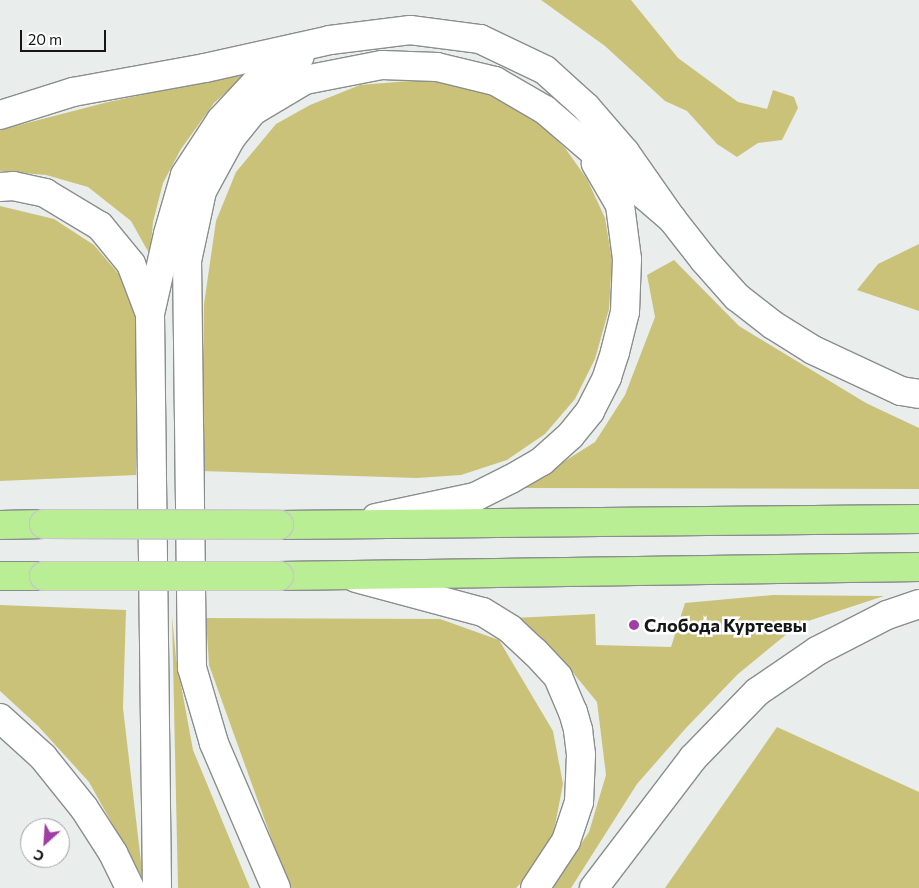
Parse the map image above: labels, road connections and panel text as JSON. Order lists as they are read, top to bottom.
{
  "places": ["Слобода Куртеевы"],
  "scale_bar": "20 m",
  "north": "bottom left"
}
